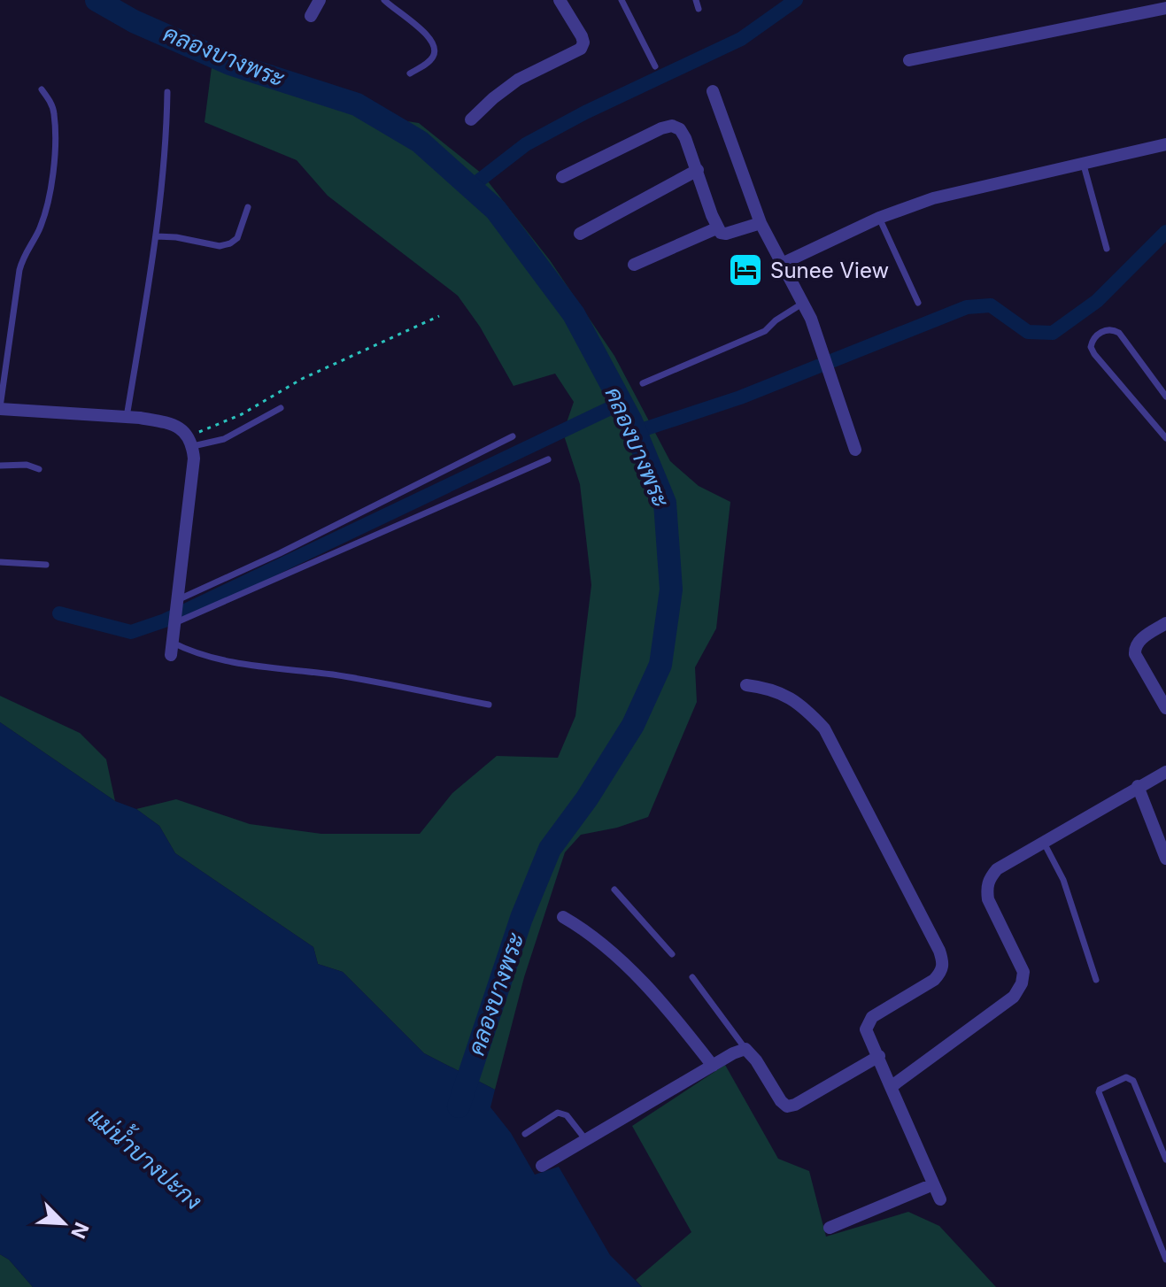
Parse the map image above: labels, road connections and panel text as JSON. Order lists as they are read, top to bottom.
{
  "water": ["คลองบางพระ", "แม่น้ำบางปะกง"],
  "places": {
    "hotel": ["Sunee View"]
  },
  "north": "bottom right"
}
